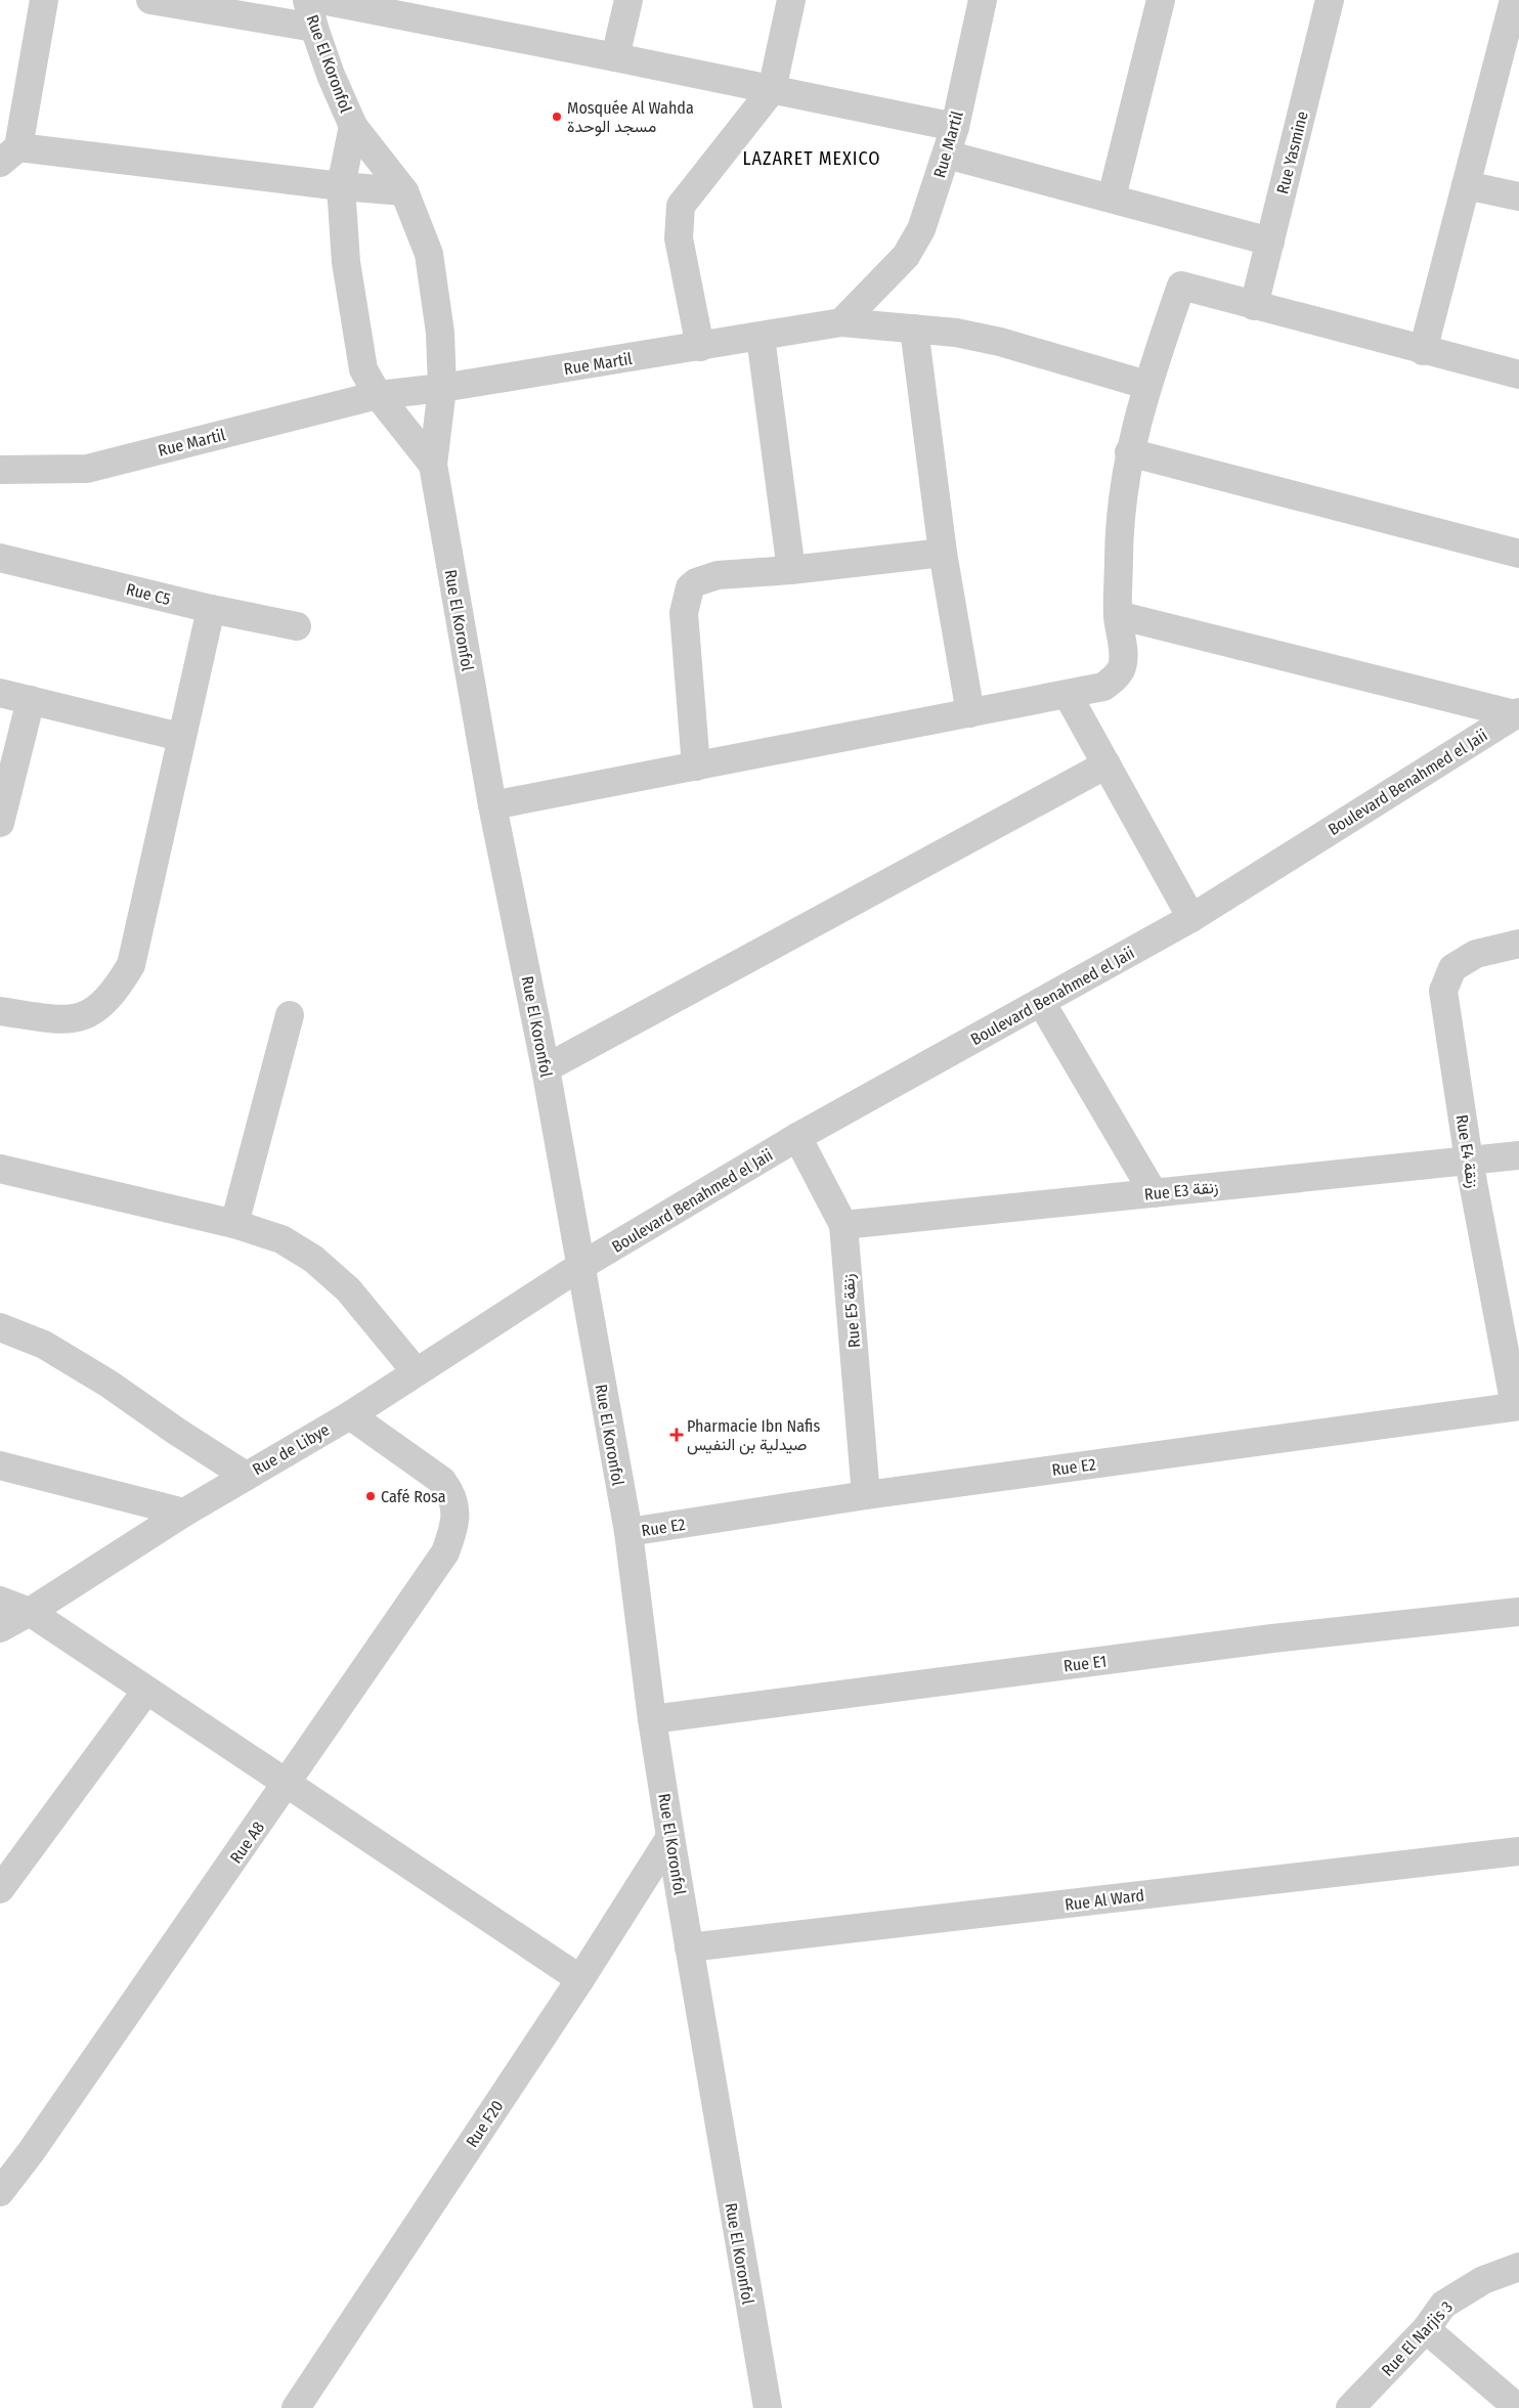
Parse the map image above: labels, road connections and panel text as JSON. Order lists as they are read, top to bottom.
{
  "streets": {
    "street": [
      "Rue El Koronfol",
      "Rue Martil",
      "Rue Yasmine",
      "Rue C5",
      "Boulevard Benahmed el Jaii",
      "Rue E4 زنقة",
      "Rue E3 زنقة",
      "Rue E5 زنقة",
      "Rue de Libye",
      "Rue E2",
      "Rue E1",
      "Rue A8",
      "Rue Al Ward",
      "Rue F20",
      "Rue El Narjis 3"
    ]
  },
  "crossings": [
    ["Rue El Koronfol", "Rue Martil"],
    ["Rue El Koronfol", "Boulevard Benahmed el Jaii"],
    ["Rue El Koronfol", "Rue de Libye"],
    ["Rue El Koronfol", "Rue E2"],
    ["Rue El Koronfol", "Rue E1"],
    ["Rue El Koronfol", "Rue Al Ward"],
    ["Rue El Koronfol", "Rue F20"],
    ["Boulevard Benahmed el Jaii", "Rue E5 زنقة"],
    ["Boulevard Benahmed el Jaii", "Rue de Libye"],
    ["Rue E4 زنقة", "Rue E3 زنقة"],
    ["Rue E4 زنقة", "Rue E2"],
    ["Rue E3 زنقة", "Rue E5 زنقة"],
    ["Rue E5 زنقة", "Rue E2"],
    ["Rue de Libye", "Rue A8"]
  ],
  "districts": ["LAZARET MEXICO"],
  "places": {
    "other": ["Mosquée Al Wahda مسجد الوحدة", "Café Rosa"],
    "health": ["Pharmacie Ibn Nafis صيدلية بن النفيس"]
  }
}
